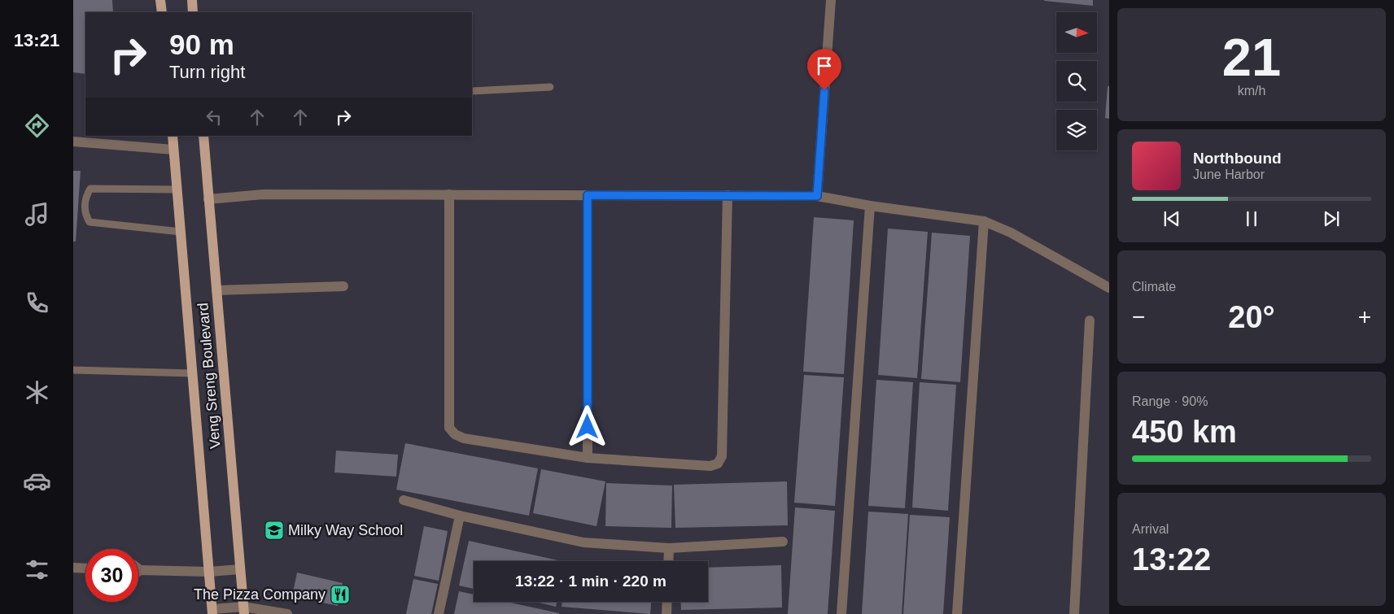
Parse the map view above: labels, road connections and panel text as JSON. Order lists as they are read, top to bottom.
{
  "streets": {
    "main road": ["Veng Sreng Boulevard"]
  },
  "places": {
    "school or university": ["Milky Way School"],
    "restaurant": ["The Pizza Company"]
  },
  "north": "right",
  "page": {
    "tabs": "13:21",
    "tile": [
      ["21", "km/h"],
      "Climate",
      ["Range · 90%", "450 km"],
      ["Arrival", "13:22"]
    ],
    "turn": ["90 m", "Turn right"],
    "song": ["Northbound", "June Harbor"],
    "heat": ["−", "20°", "+"],
    "limit": "30",
    "trip": "13:22 · 1 min · 220 m"
  }
}
